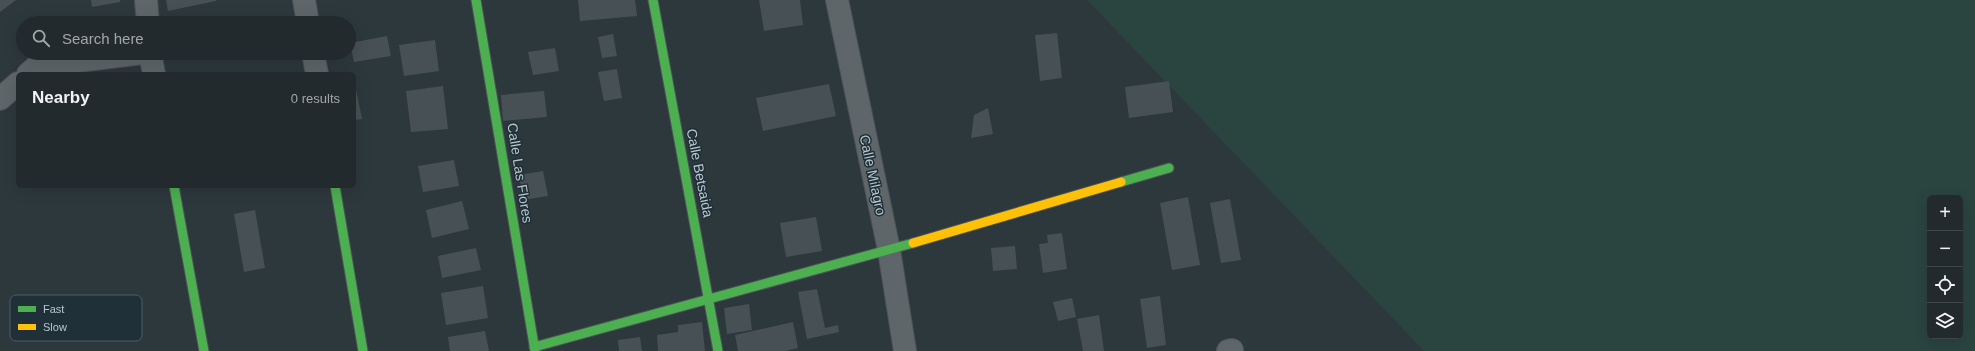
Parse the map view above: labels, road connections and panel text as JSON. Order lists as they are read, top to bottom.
{
  "streets": {
    "street": ["Calle Las Flores", "Calle Betsaida", "Calle Milagro"]
  },
  "legend": ["Fast", "Slow"],
  "page": {
    "search": "Search here",
    "heading": ["Nearby", "0 results"],
    "map_buttons": ["+", "−"]
  }
}
